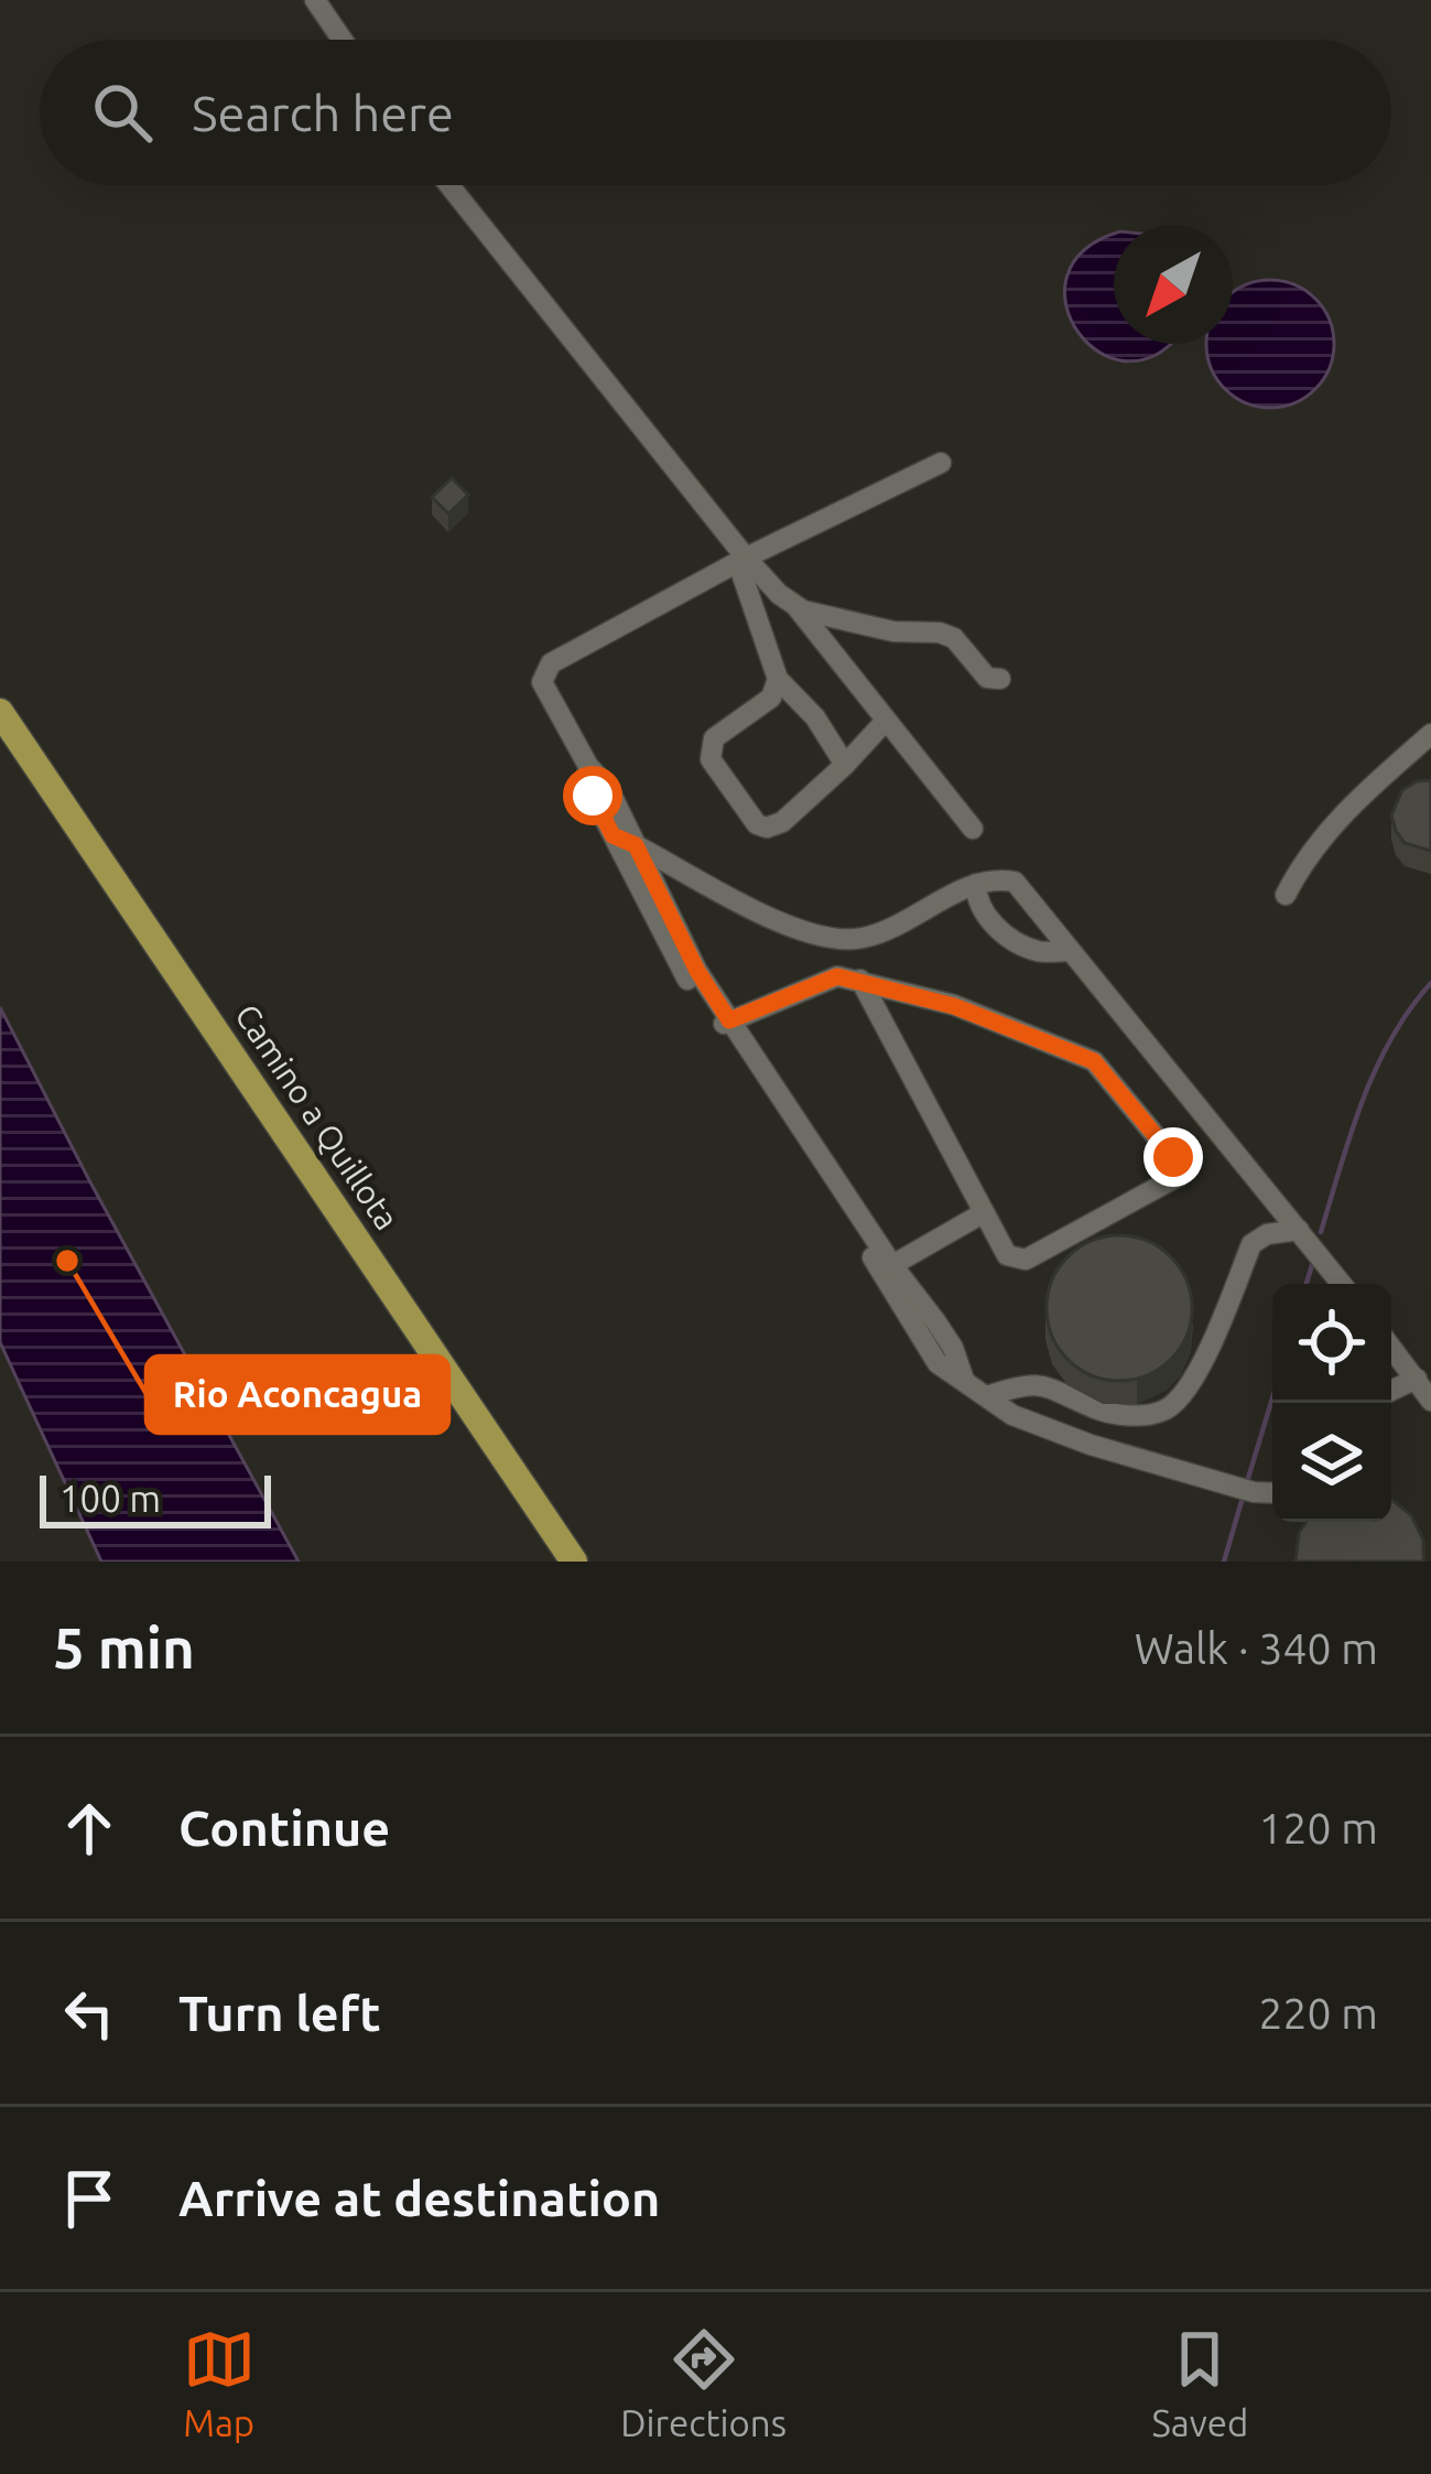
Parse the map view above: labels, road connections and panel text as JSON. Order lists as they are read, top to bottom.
{
  "streets": {
    "main road": ["Camino a Quillota"]
  },
  "places": ["Rio Aconcagua"],
  "scale_bar": "100 m",
  "north": "bottom left",
  "page": {
    "search": "Search here",
    "scale": "100 m",
    "heading": ["5 min", "Walk · 340 m"],
    "list": [
      ["Continue", "120 m"],
      ["Turn left", "220 m"],
      "Arrive at destination"
    ],
    "nav": ["Map", "Directions", "Saved"]
  }
}
